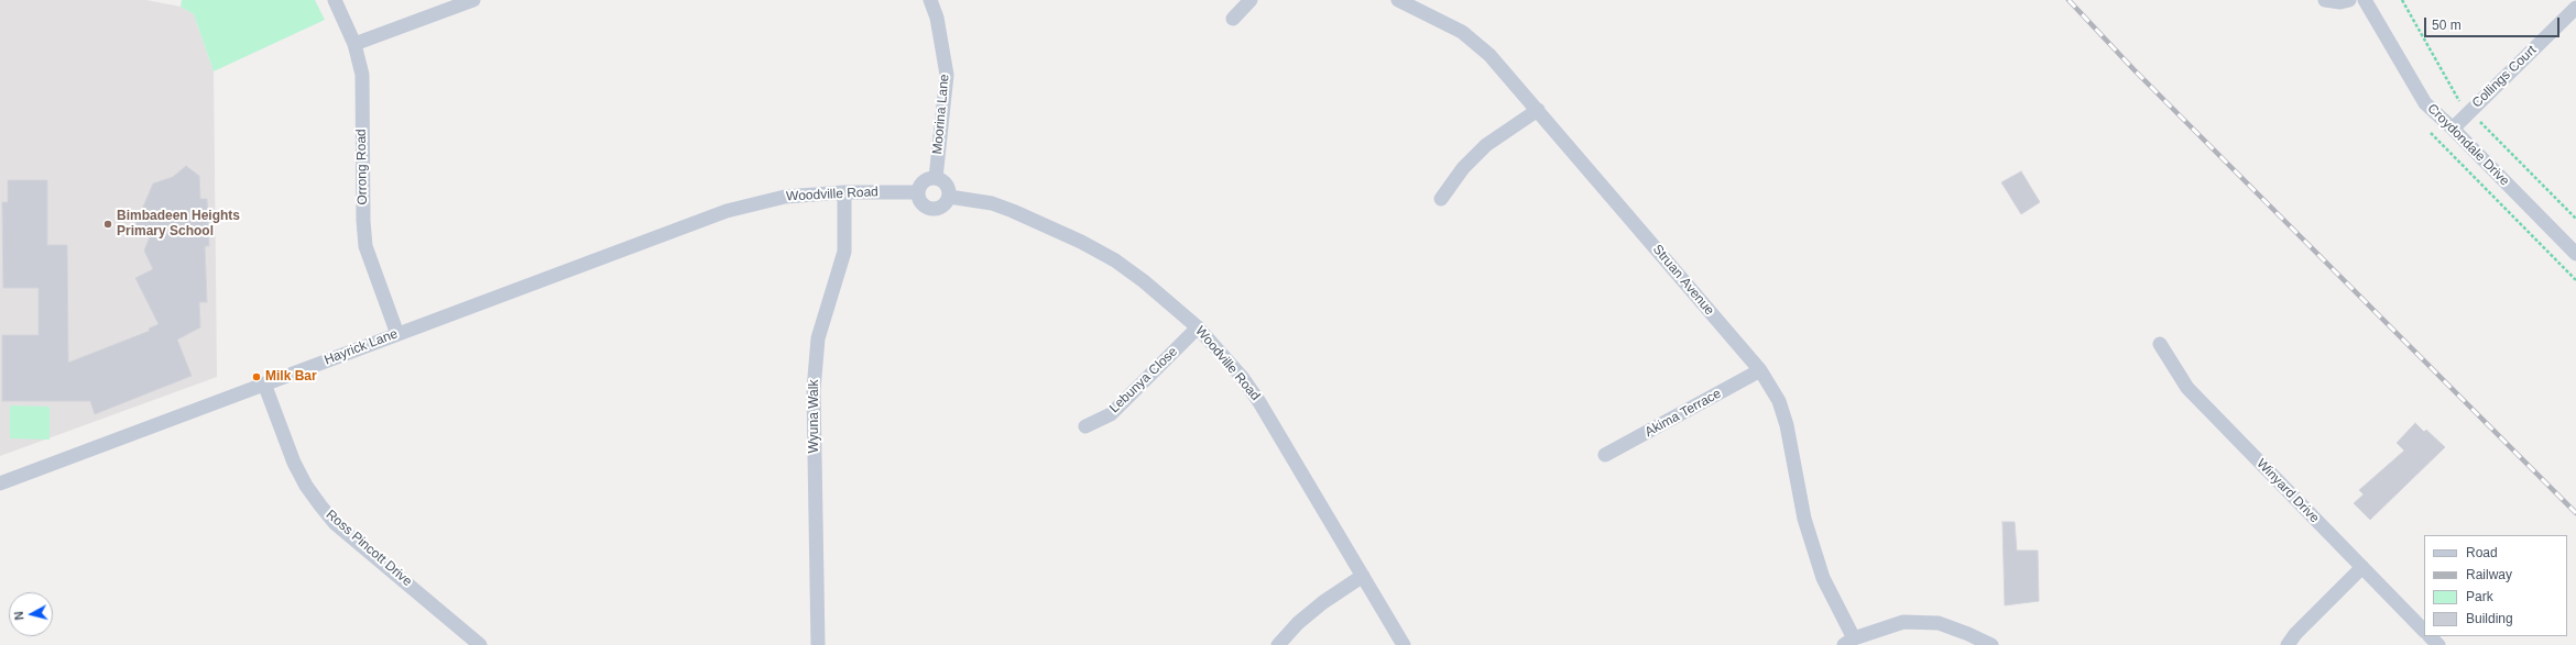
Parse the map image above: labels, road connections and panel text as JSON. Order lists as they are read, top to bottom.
{
  "streets": {
    "street": [
      "Collings Court",
      "Moorina Lane",
      "Croydondale Drive",
      "Orrong Road",
      "Woodville Road",
      "Struan Avenue",
      "Hayrick Lane",
      "Lebunya Close",
      "Akima Terrace",
      "Wyuna Walk",
      "Winyard Drive",
      "Ross Pincott Drive"
    ]
  },
  "crossings": [
    ["Collings Court", "Croydondale Drive"],
    ["Moorina Lane", "Woodville Road"],
    ["Orrong Road", "Hayrick Lane"],
    ["Woodville Road", "Hayrick Lane"],
    ["Woodville Road", "Lebunya Close"],
    ["Woodville Road", "Wyuna Walk"],
    ["Struan Avenue", "Akima Terrace"],
    ["Hayrick Lane", "Ross Pincott Drive"]
  ],
  "places": ["Bimbadeen Heights Primary School", "Milk Bar"],
  "legend": [
    "Road",
    "Railway",
    "Park",
    "Building"
  ],
  "scale_bar": "50 m",
  "north": "left"
}
